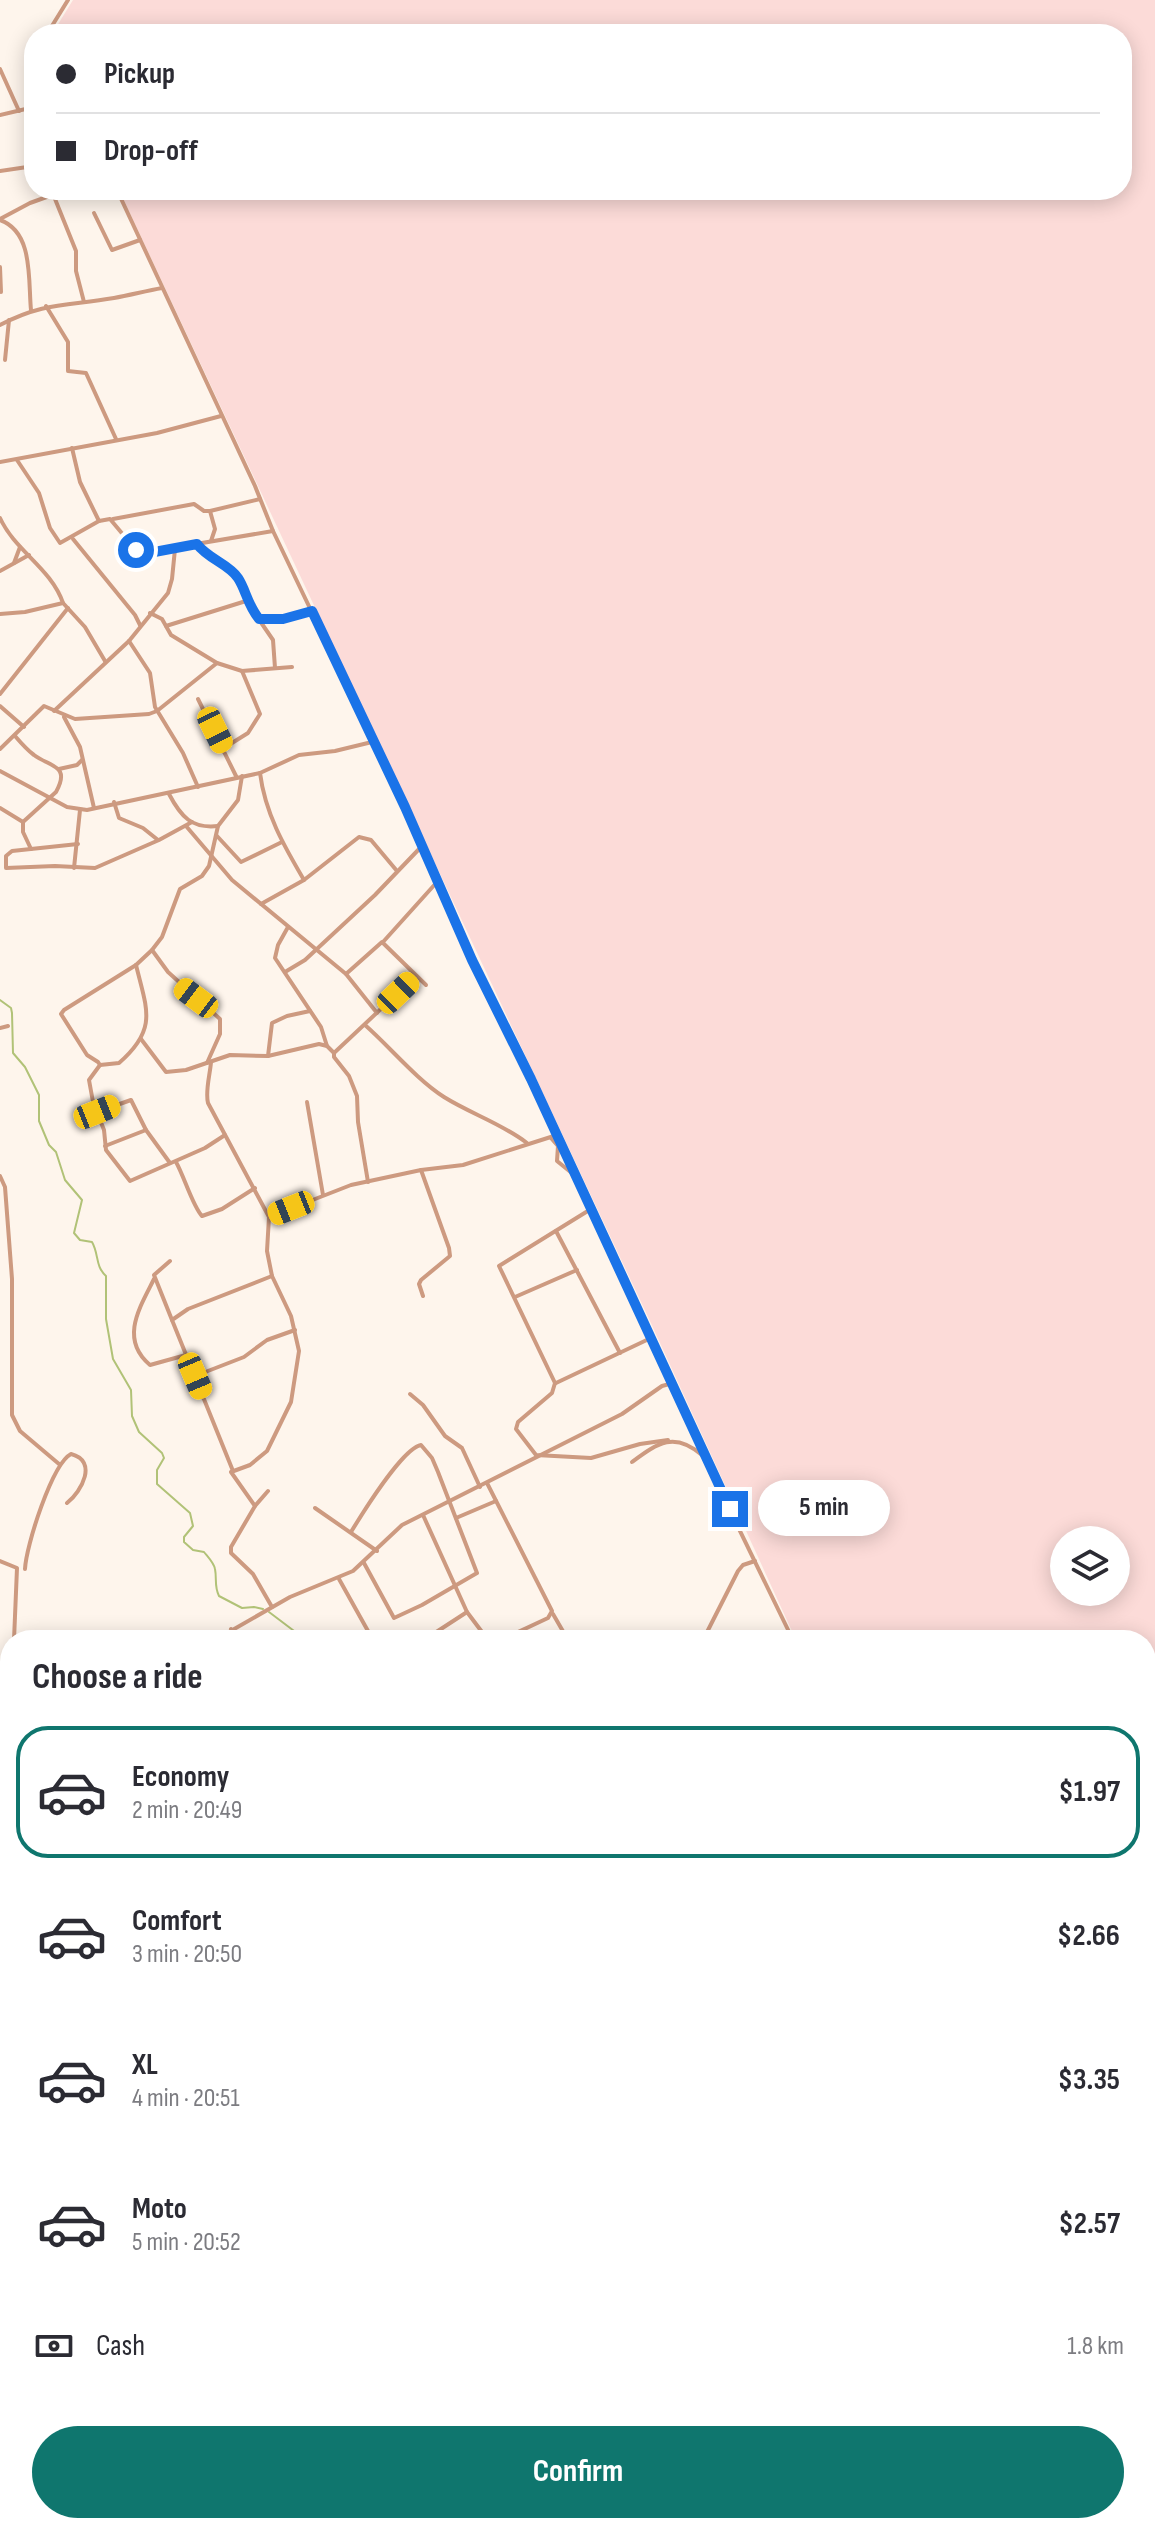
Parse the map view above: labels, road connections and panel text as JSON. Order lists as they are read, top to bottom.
{
  "page": {
    "banner": ["Pickup", "Drop-off"],
    "bubble": "5 min",
    "heading": "Choose a ride",
    "list": [
      {
        "name": "Economy",
        "note": "2 min · 20:49",
        "value": "$1.97"
      },
      {
        "name": "Comfort",
        "note": "3 min · 20:50",
        "value": "$2.66"
      },
      {
        "name": "XL",
        "note": "4 min · 20:51",
        "value": "$3.35"
      },
      {
        "name": "Moto",
        "note": "5 min · 20:52",
        "value": "$2.57"
      }
    ],
    "pay": ["Cash", "1.8 km"],
    "buttons": "Confirm"
  }
}
